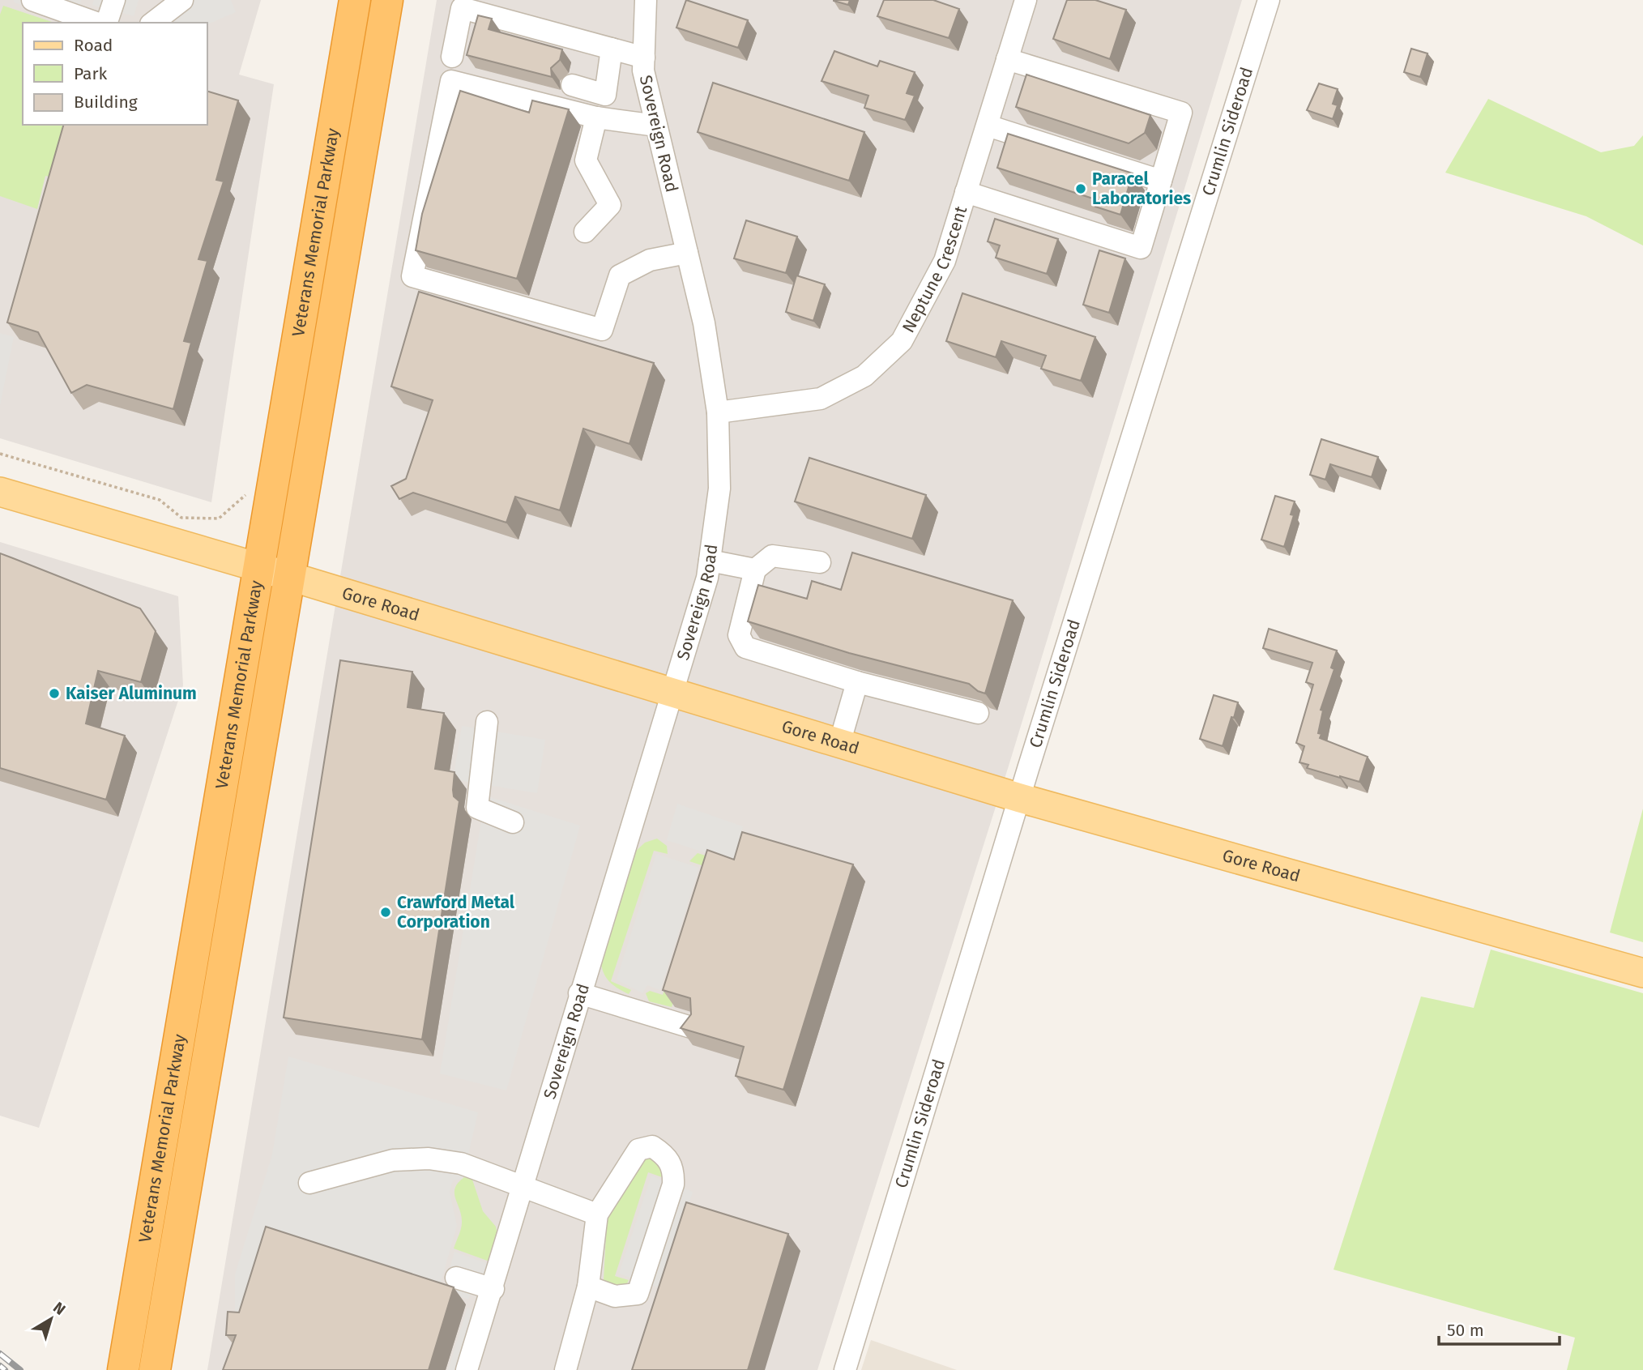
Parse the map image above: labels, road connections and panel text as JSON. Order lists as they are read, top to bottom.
{
  "streets": {
    "highway": ["Veterans Memorial Parkway"],
    "main road": ["Gore Road"],
    "street": ["Crumlin Sideroad", "Sovereign Road", "Neptune Crescent"]
  },
  "crossings": [
    ["Crumlin Sideroad", "Gore Road"],
    ["Sovereign Road", "Neptune Crescent"],
    ["Sovereign Road", "Gore Road"],
    ["Veterans Memorial Parkway", "Gore Road"]
  ],
  "places": ["Paracel Laboratories", "Kaiser Aluminum", "Crawford Metal Corporation"],
  "legend": ["Road", "Park", "Building"],
  "scale_bar": "50 m",
  "north": "top right"
}
